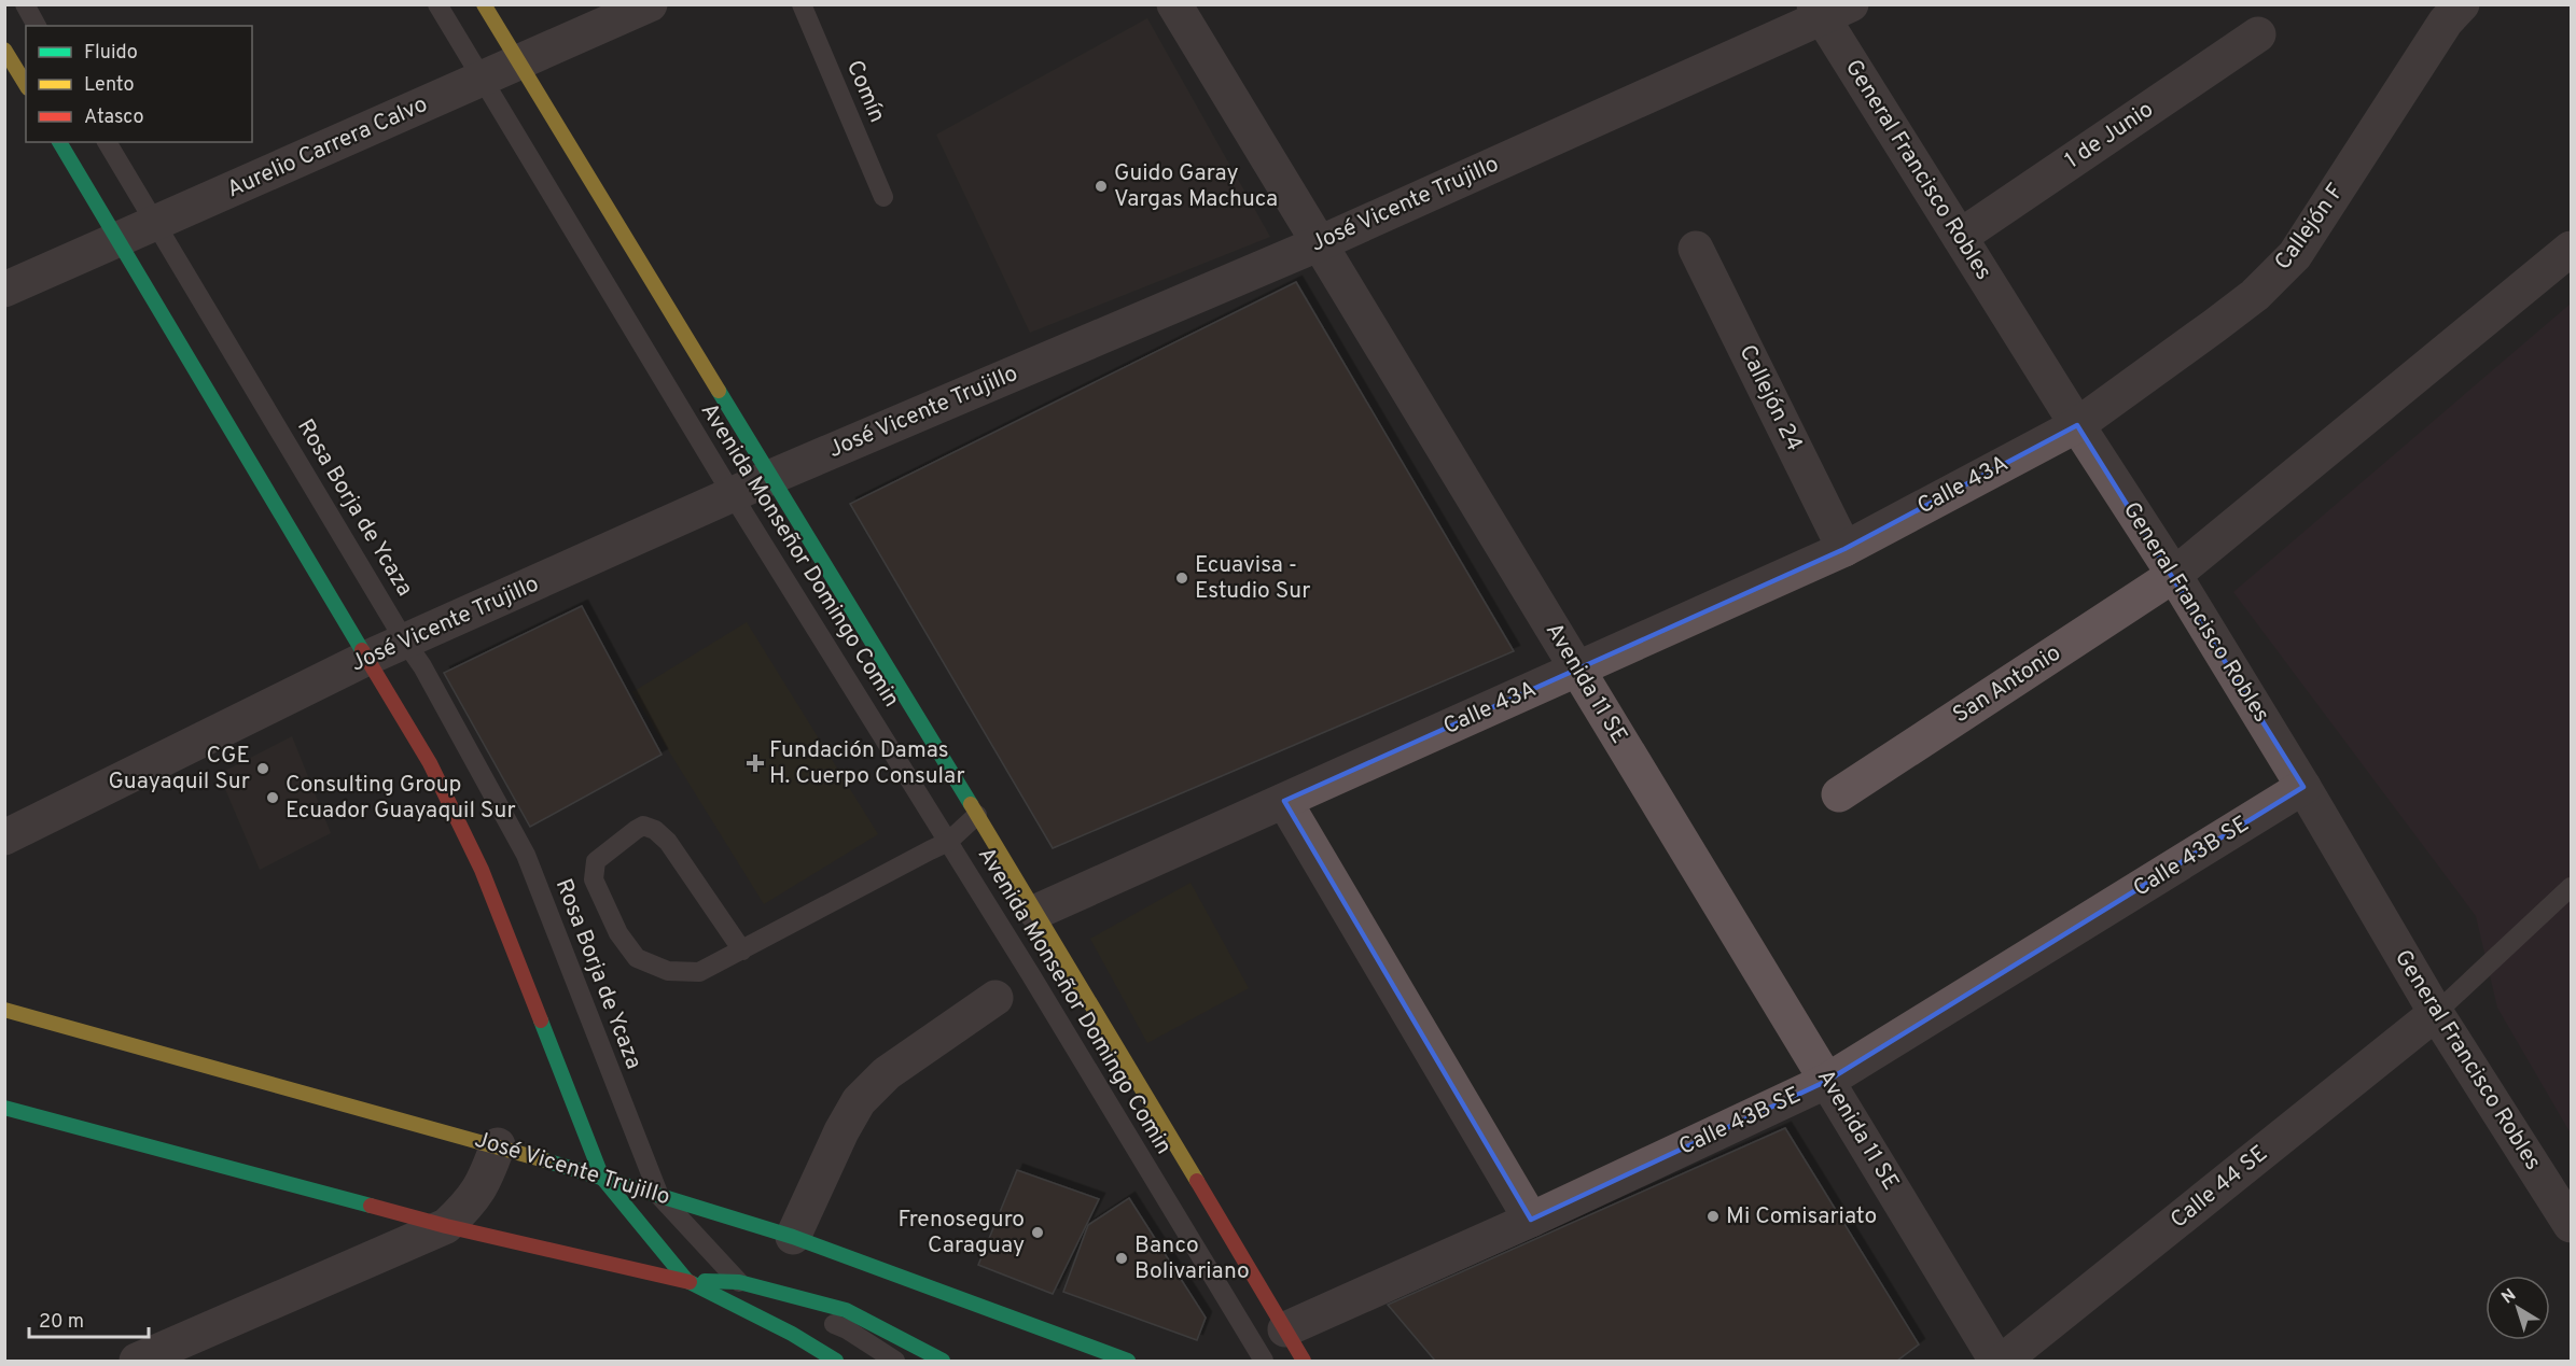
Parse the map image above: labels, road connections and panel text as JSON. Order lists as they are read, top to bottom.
{
  "streets": {
    "main road": ["José Vicente Trujillo", "Avenida Monseñor Domingo Comin"],
    "street": [
      "1 de Junio",
      "Aurelio Carrera Calvo",
      "General Francisco Robles",
      "Callejón F",
      "Callejón 24",
      "Calle 43A",
      "Avenida 11 SE",
      "San Antonio",
      "Calle 43B SE",
      "Calle 44 SE"
    ],
    "lane": ["Comín", "Rosa Borja de Ycaza"]
  },
  "crossings": [
    ["1 de Junio", "General Francisco Robles"],
    ["Aurelio Carrera Calvo", "Rosa Borja de Ycaza"],
    ["Aurelio Carrera Calvo", "Avenida Monseñor Domingo Comin"],
    ["General Francisco Robles", "José Vicente Trujillo"],
    ["General Francisco Robles", "Callejón F"],
    ["General Francisco Robles", "Calle 43A"],
    ["General Francisco Robles", "San Antonio"],
    ["General Francisco Robles", "Calle 43B SE"],
    ["General Francisco Robles", "Calle 44 SE"],
    ["José Vicente Trujillo", "Rosa Borja de Ycaza"],
    ["José Vicente Trujillo", "Avenida Monseñor Domingo Comin"],
    ["José Vicente Trujillo", "Avenida 11 SE"],
    ["Callejón F", "Calle 43A"],
    ["Callejón 24", "Calle 43A"],
    ["Calle 43A", "Avenida Monseñor Domingo Comin"],
    ["Calle 43A", "Avenida 11 SE"],
    ["Avenida Monseñor Domingo Comin", "Calle 43B SE"],
    ["Avenida 11 SE", "Calle 43B SE"]
  ],
  "places": {
    "other": [
      "Guido Garay Vargas Machuca",
      "Ecuavisa - Estudio Sur",
      "CGE Guayaquil Sur",
      "Consulting Group Ecuador Guayaquil Sur",
      "Mi Comisariato",
      "Frenoseguro Caraguay",
      "Banco Bolivariano"
    ],
    "health": ["Fundación Damas H. Cuerpo Consular"]
  },
  "legend": ["Fluido", "Lento", "Atasco"],
  "scale_bar": "20 m",
  "north": "top left"
}
